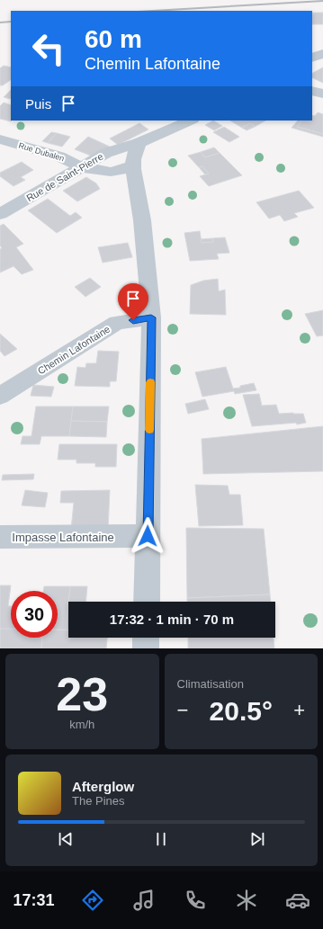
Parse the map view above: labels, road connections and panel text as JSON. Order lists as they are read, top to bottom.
{
  "streets": {
    "street": [
      "Rue Dubalen",
      "Rue de Saint-Pierre",
      "Chemin Lafontaine",
      "Impasse Lafontaine"
    ]
  },
  "crossings": [
    ["Rue Dubalen", "Rue de Saint-Pierre"]
  ],
  "page": {
    "turn": ["60 m", "Chemin Lafontaine"],
    "then": "Puis",
    "limit": "30",
    "trip": "17:32 · 1 min · 70 m",
    "tile": [
      ["23", "km/h"],
      "Climatisation"
    ],
    "heat": ["−", "20.5°", "+"],
    "song": ["Afterglow", "The Pines"],
    "tabs": "17:31"
  }
}
